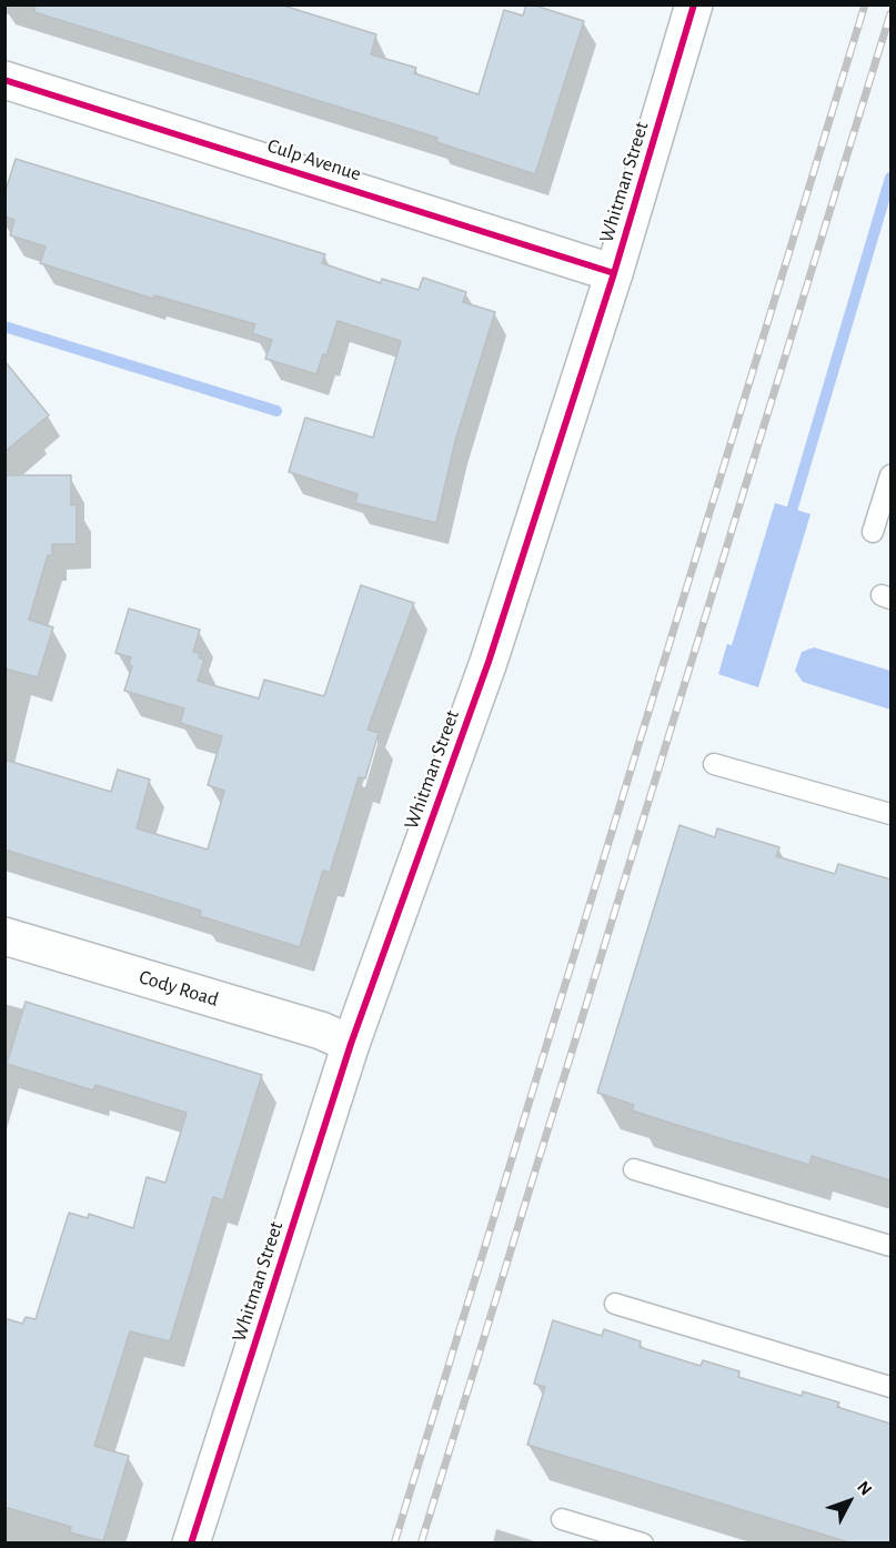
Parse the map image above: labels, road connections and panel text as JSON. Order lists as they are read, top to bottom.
{
  "streets": {
    "street": ["Culp Avenue", "Whitman Street", "Cody Road"]
  },
  "crossings": [
    ["Culp Avenue", "Whitman Street"],
    ["Whitman Street", "Cody Road"]
  ],
  "north": "top right"
}
